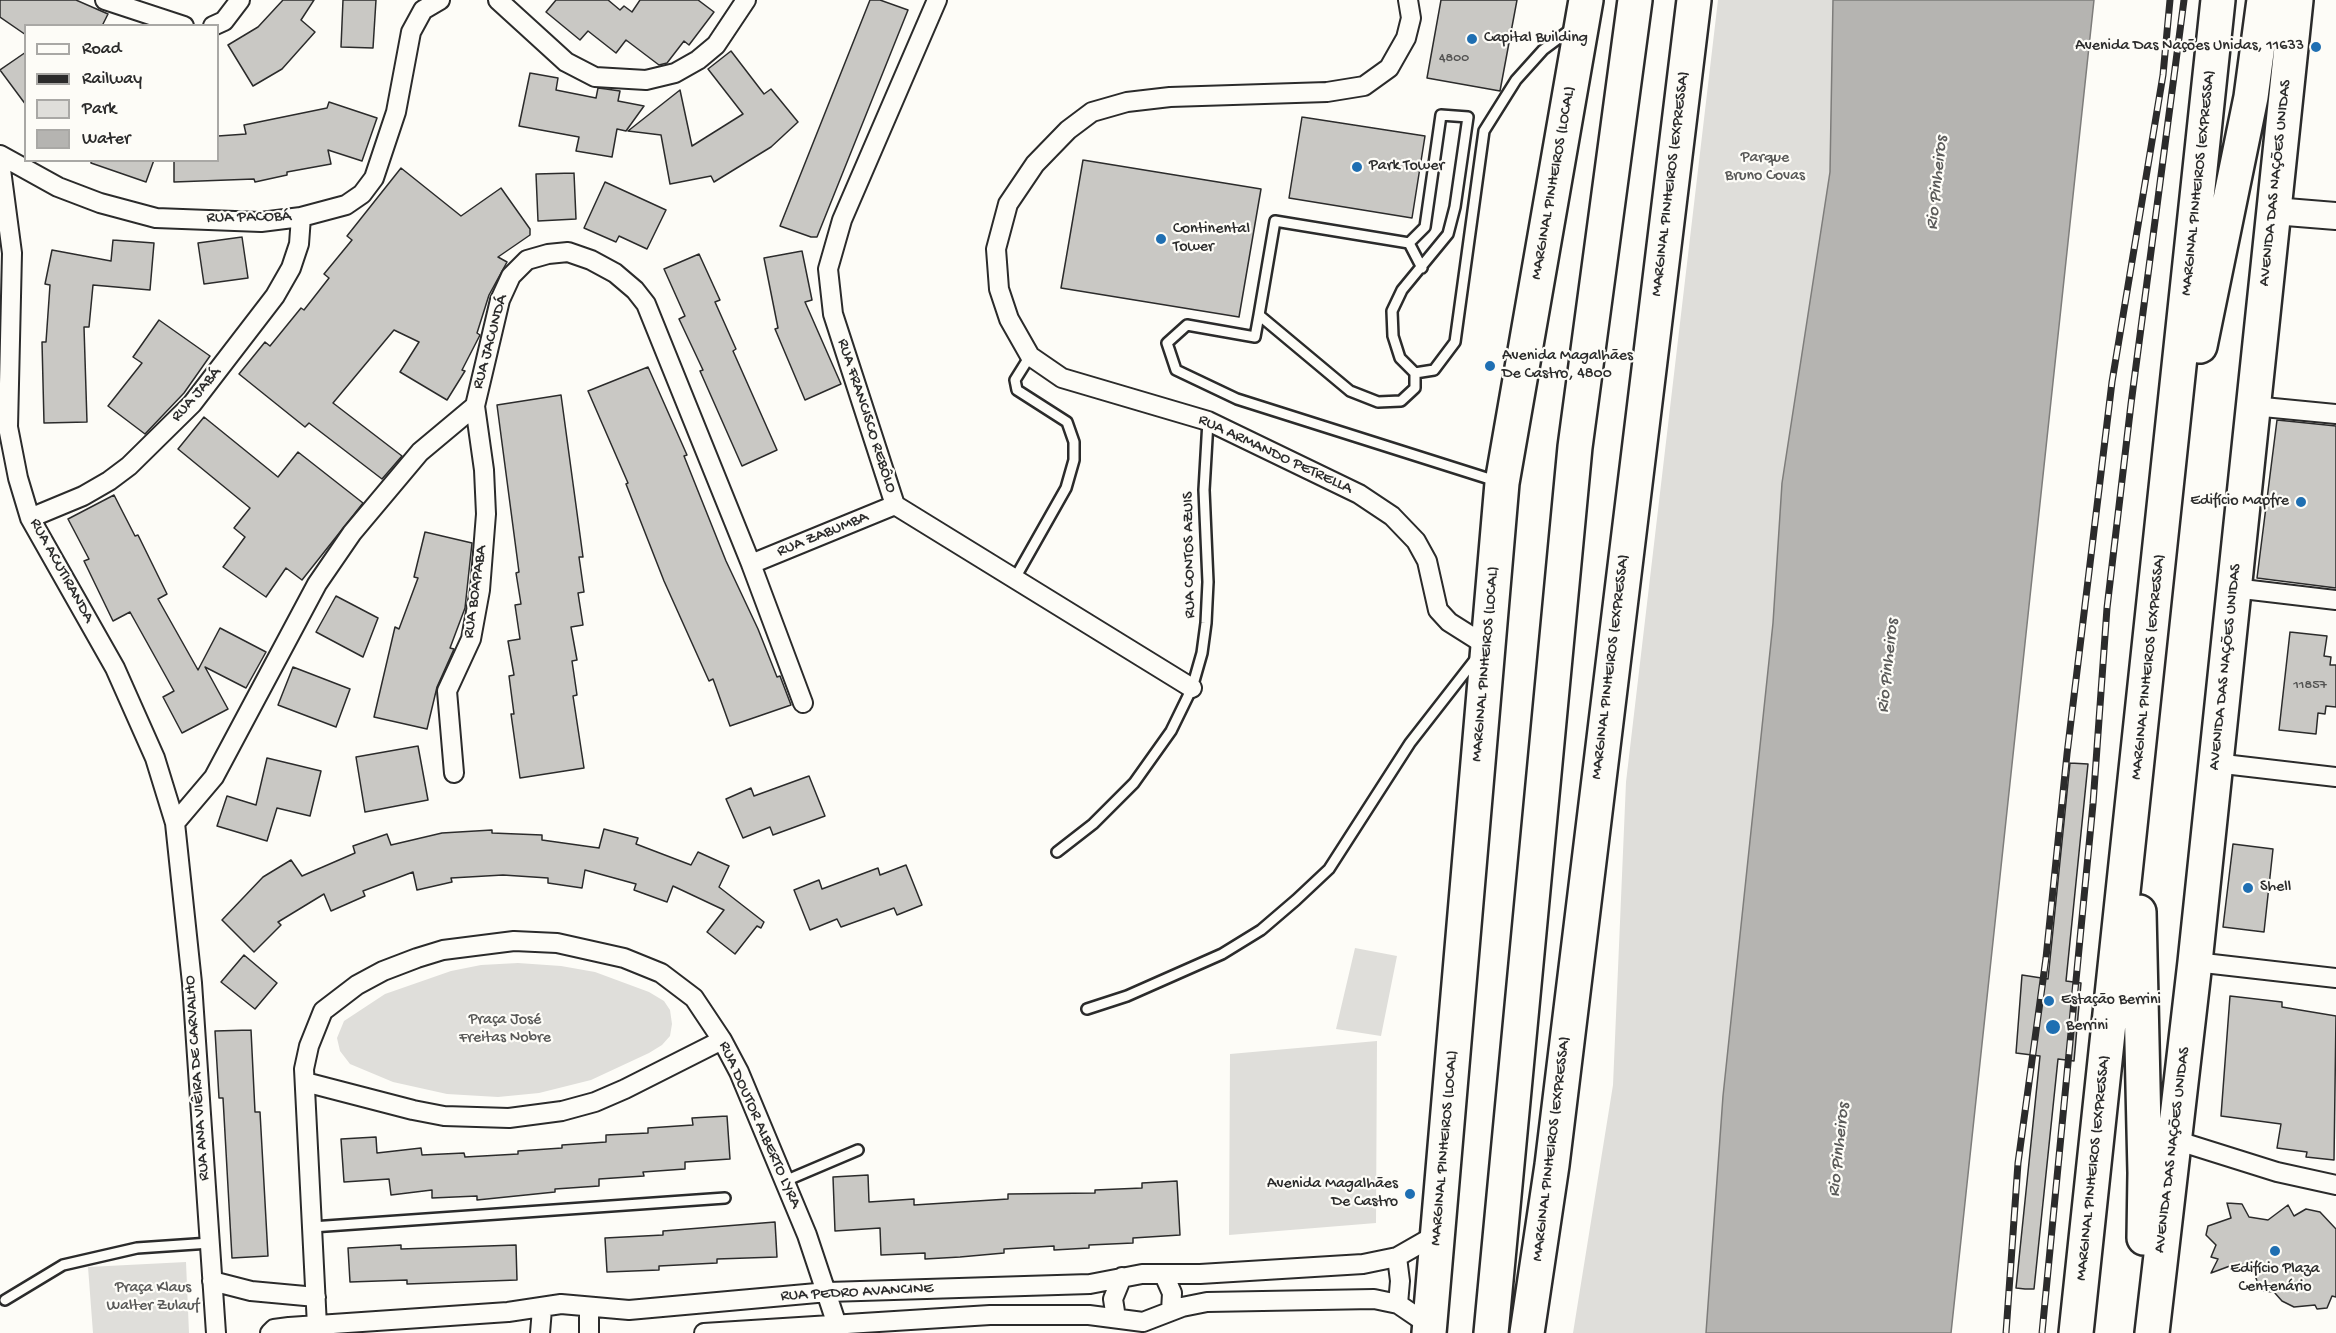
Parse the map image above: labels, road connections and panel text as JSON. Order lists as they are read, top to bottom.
{
  "streets": {
    "highway": ["MARGINAL PINHEIROS (LOCAL)", "MARGINAL PINHEIROS (EXPRESSA)", "AVENIDA DAS NAÇÕES UNIDAS"],
    "street": [
      "RUA PACOBÁ",
      "RUA JACUNDÁ",
      "RUA JABÁ",
      "RUA FRANCISCO REBÔLO",
      "RUA ARMANDO PETRELLA",
      "RUA ZABUMBA",
      "RUA ACUTIRANDA",
      "RUA BOAPABA",
      "RUA ANA VIÊIRA DE CARVALHO",
      "RUA DOUTOR ALBERTO LYRA",
      "RUA PEDRO AVANCINE"
    ],
    "lane": ["RUA CONTOS AZUIS"]
  },
  "crossings": [
    ["MARGINAL PINHEIROS (LOCAL)", "RUA ARMANDO PETRELLA"],
    ["MARGINAL PINHEIROS (LOCAL)", "RUA PEDRO AVANCINE"],
    ["RUA PACOBÁ", "RUA JABÁ"],
    ["RUA JACUNDÁ", "RUA ZABUMBA"],
    ["RUA JACUNDÁ", "RUA ACUTIRANDA"],
    ["RUA JACUNDÁ", "RUA BOAPABA"],
    ["RUA JACUNDÁ", "RUA ANA VIÊIRA DE CARVALHO"],
    ["RUA JABÁ", "RUA ACUTIRANDA"],
    ["RUA FRANCISCO REBÔLO", "RUA ZABUMBA"],
    ["RUA FRANCISCO REBÔLO", "RUA CONTOS AZUIS"],
    ["RUA ARMANDO PETRELLA", "RUA CONTOS AZUIS"],
    ["RUA ACUTIRANDA", "RUA ANA VIÊIRA DE CARVALHO"],
    ["RUA DOUTOR ALBERTO LYRA", "RUA PEDRO AVANCINE"]
  ],
  "water": ["Rio Pinheiros"],
  "parks": ["Parque Bruno Covas", "Praça José Freitas Nobre", "Praça Klaus Walter Zulauf"],
  "places": [
    "Capital Building",
    "Avenida Das Nações Unidas, 11633",
    "Park Tower",
    "Continental Tower",
    "Avenida Magalhães De Castro, 4800",
    "Edifício Mapfre",
    "Shell",
    "Estação Berrini",
    "Berrini",
    "Avenida Magalhães De Castro",
    "Edifício Plaza Centenário"
  ],
  "house_numbers": ["4800", "11857"],
  "legend": [
    "Road",
    "Railway",
    "Park",
    "Water"
  ]
}
